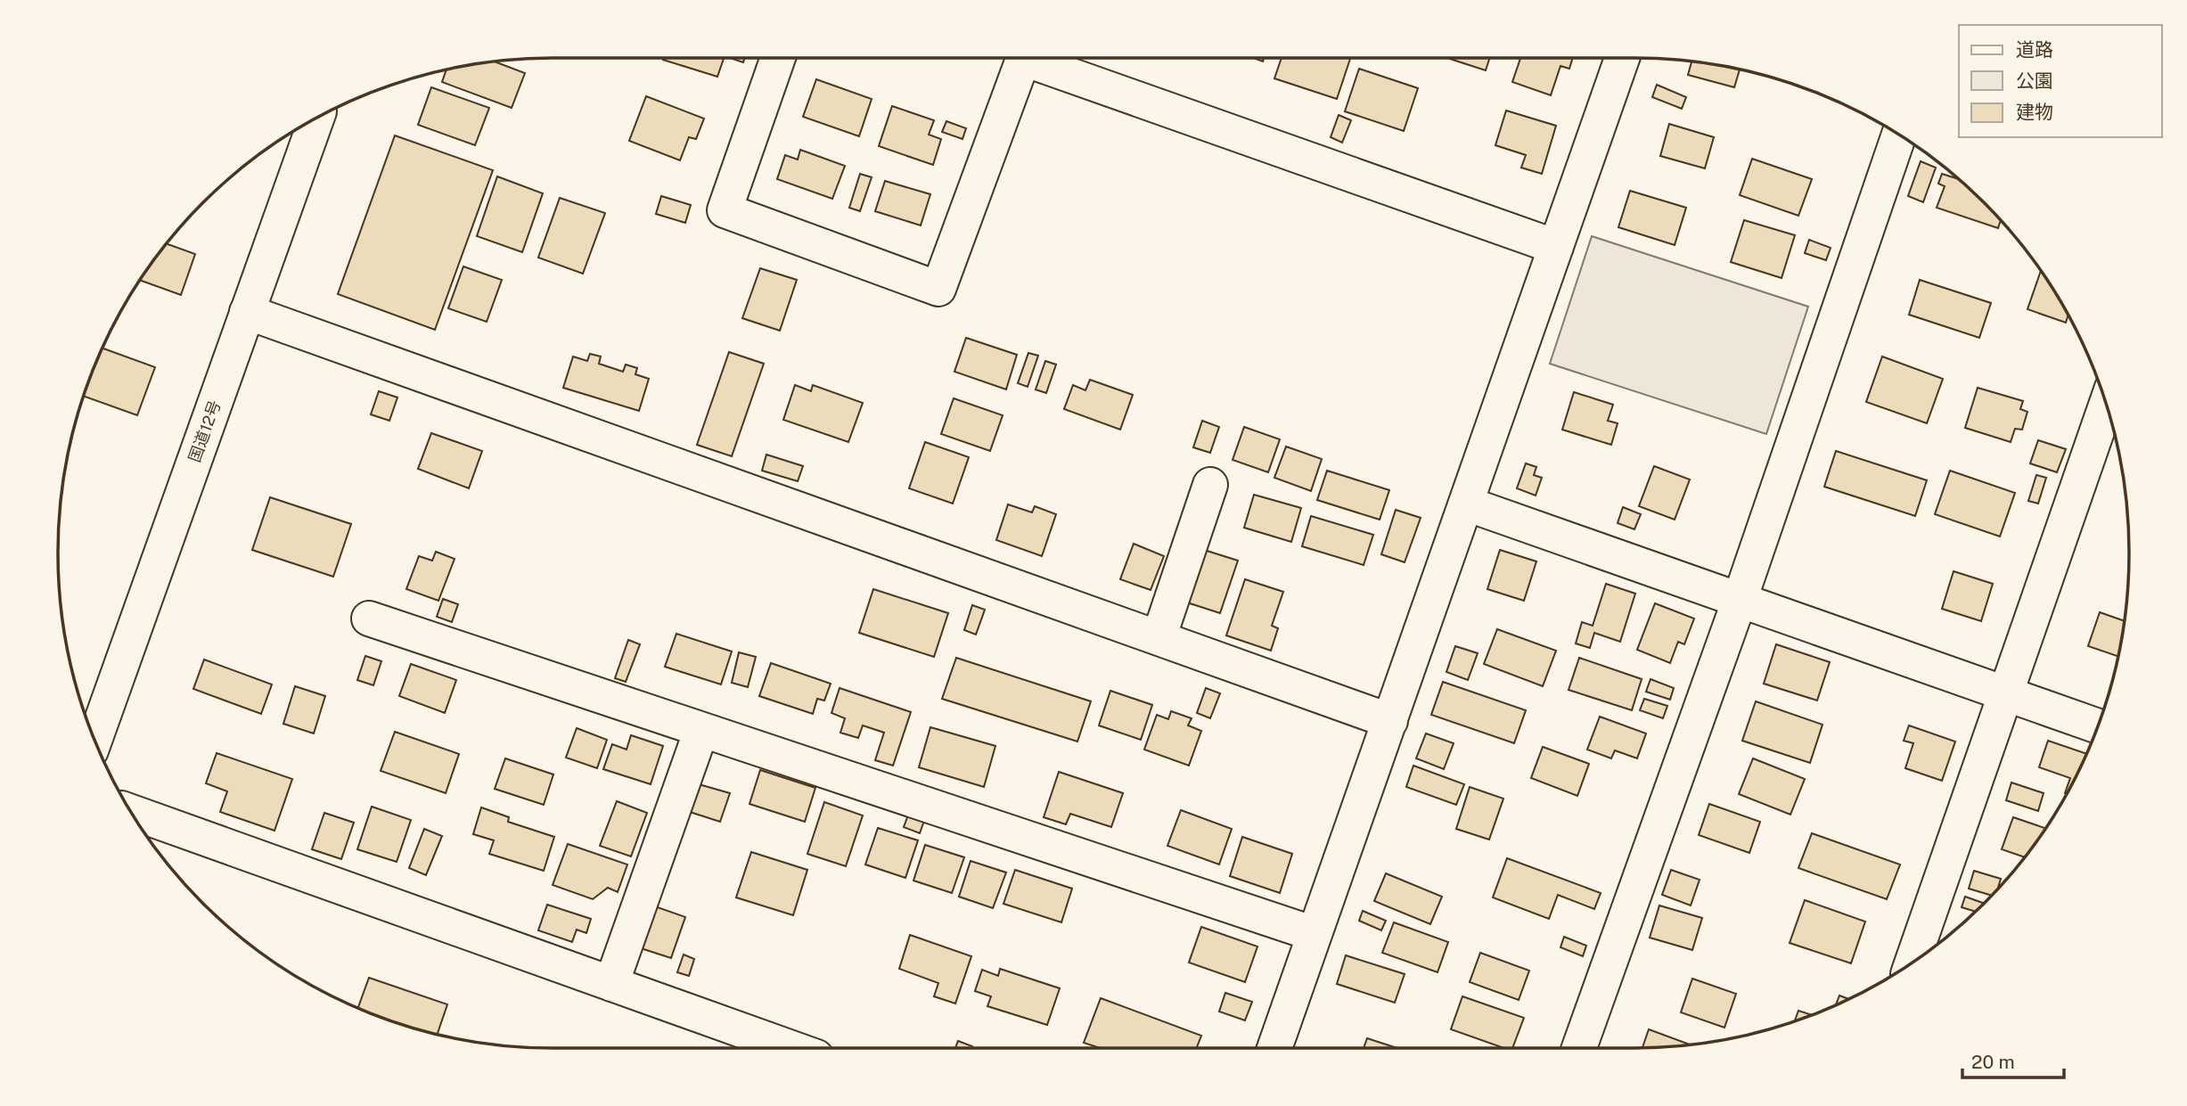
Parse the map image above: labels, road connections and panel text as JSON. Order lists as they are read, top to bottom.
{
  "streets": {
    "main road": ["国道12号"]
  },
  "legend": ["道路", "公園", "建物"],
  "scale_bar": "20 m"
}
